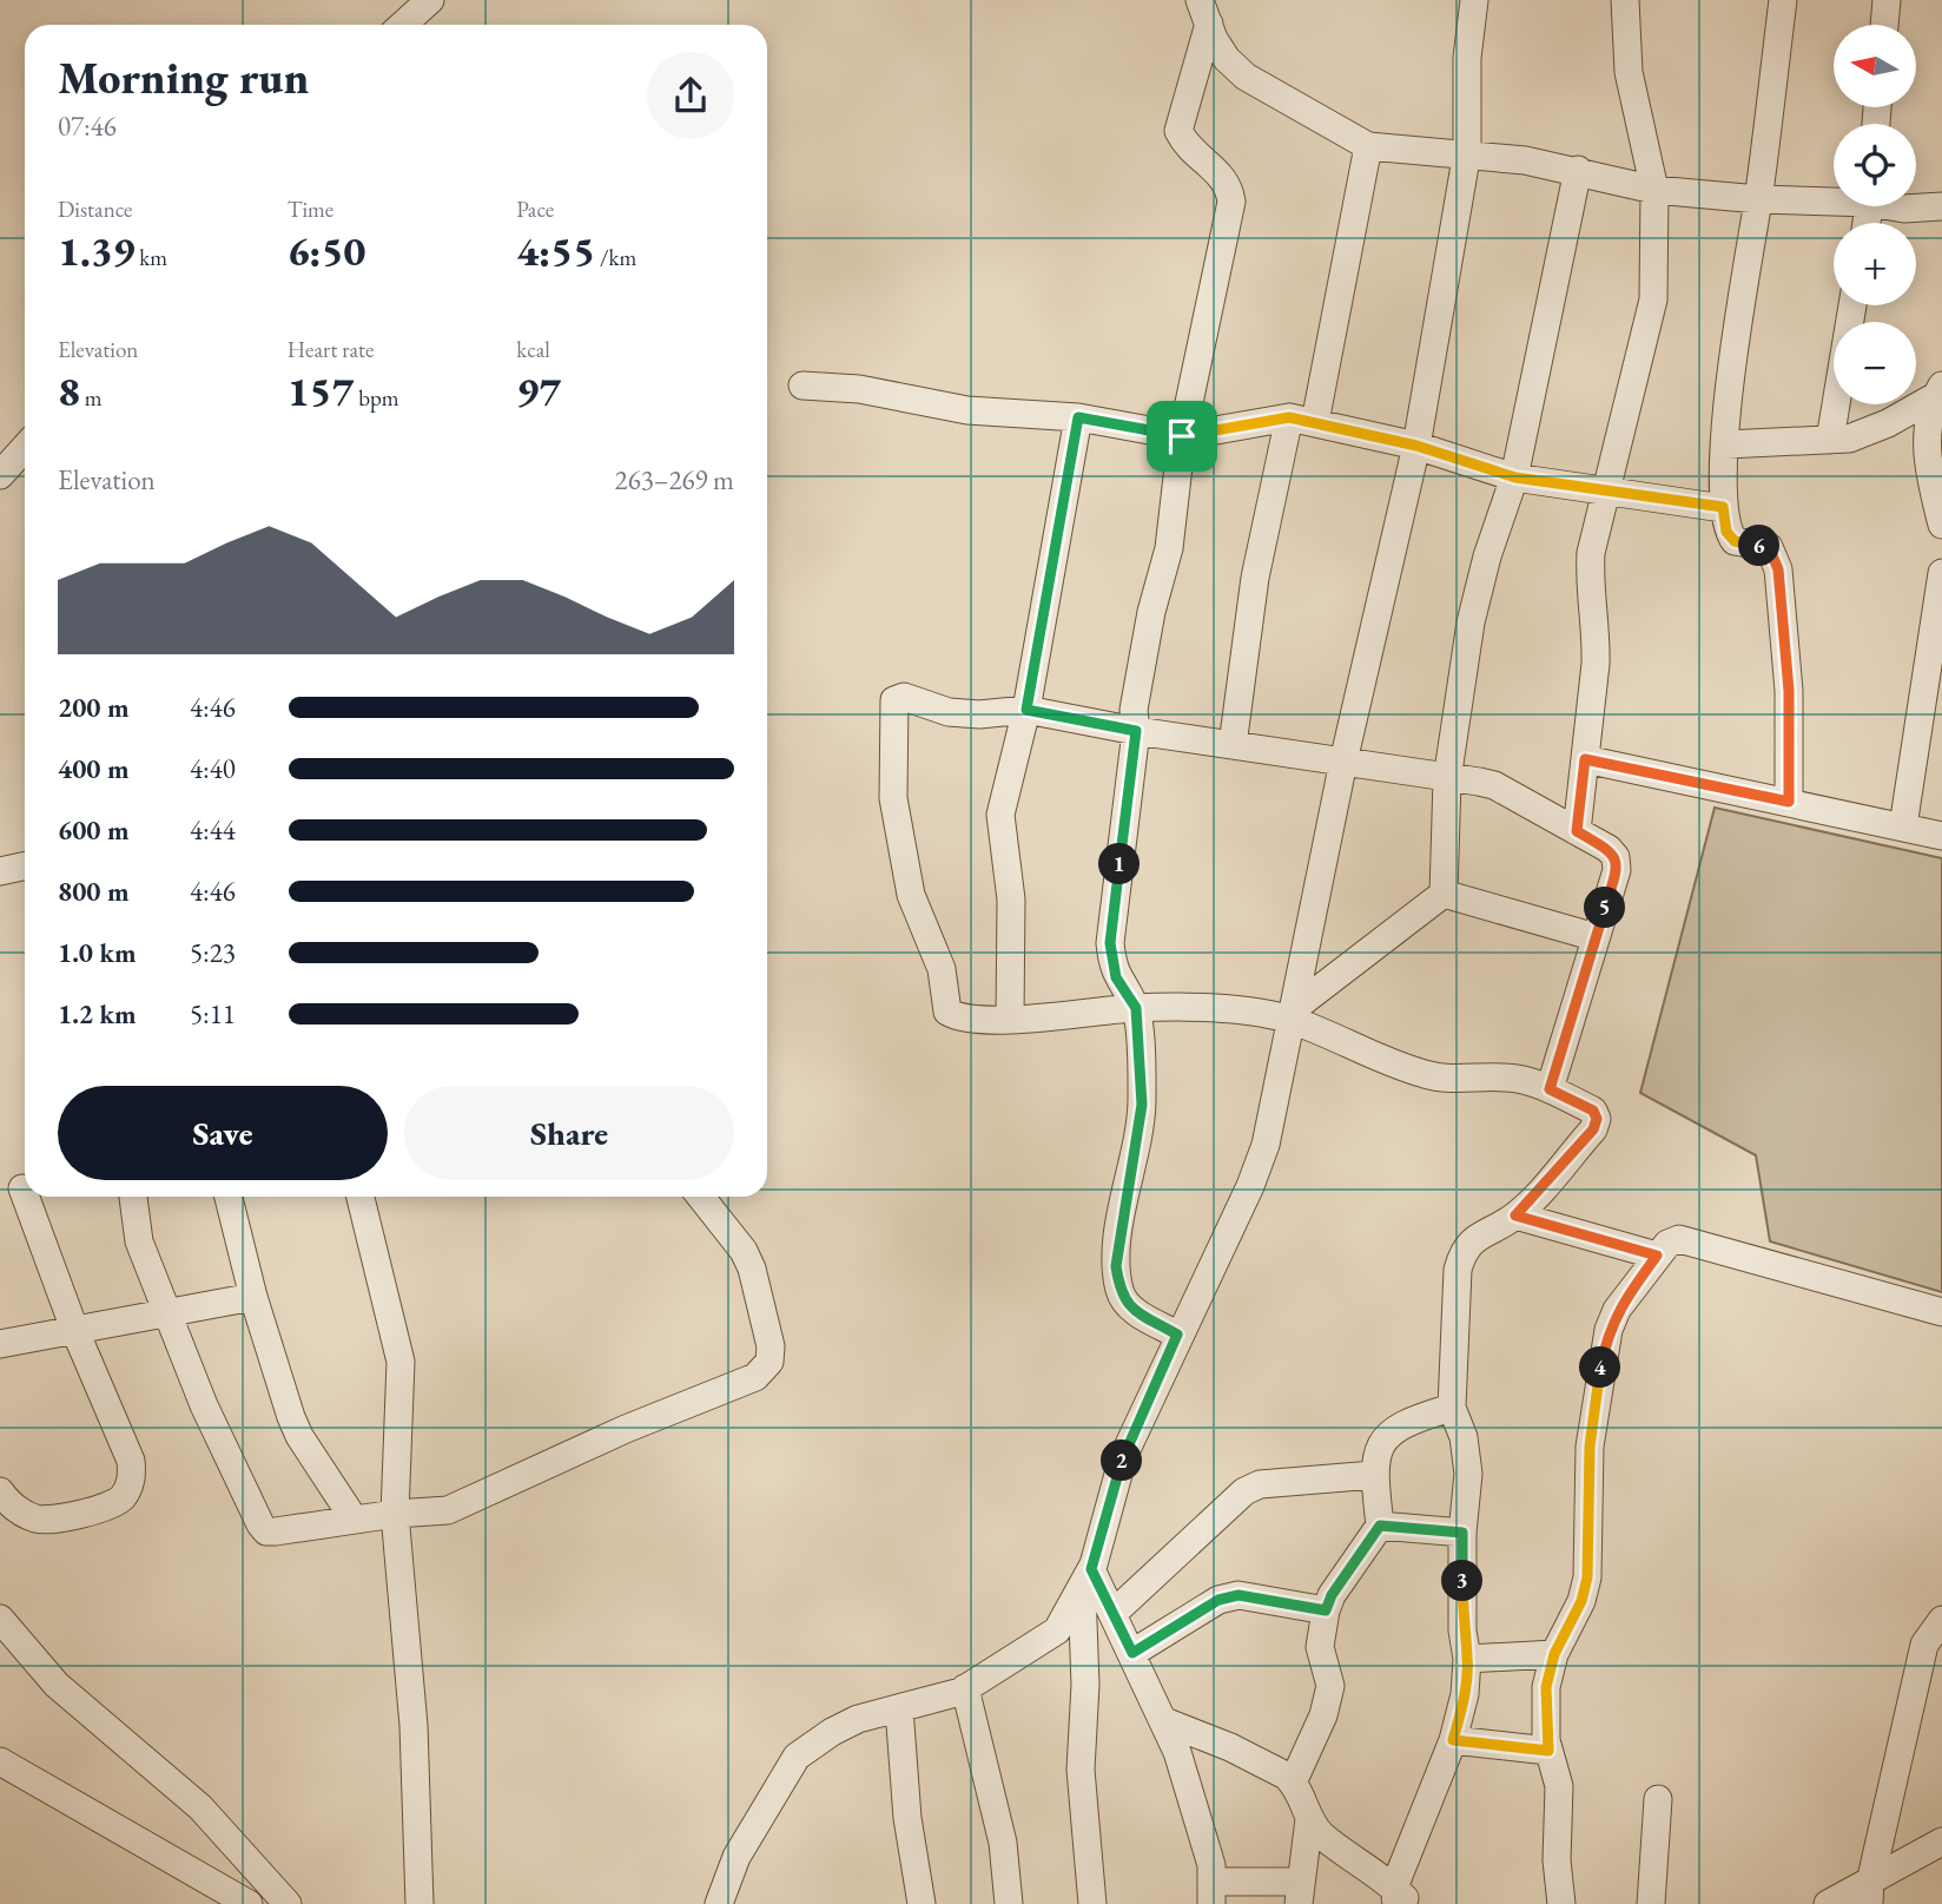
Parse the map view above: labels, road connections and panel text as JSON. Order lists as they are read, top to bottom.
{
  "north": "left",
  "page": {
    "map_buttons": ["+", "−"],
    "heading": ["Morning run", "07:46"],
    "stats": [
      ["Distance", "1.39 km"],
      ["Time", "6:50"],
      ["Pace", "4:55 /km"],
      ["Elevation", "8 m"],
      ["Heart rate", "157 bpm"],
      ["kcal", "97"]
    ],
    "chart": ["Elevation", "263–269 m"],
    "pins": [
      "6",
      "1",
      "5",
      "4",
      "2",
      "3"
    ],
    "list": [
      {
        "name": "200 m",
        "note": "4:46"
      },
      {
        "name": "400 m",
        "note": "4:40"
      },
      {
        "name": "600 m",
        "note": "4:44"
      },
      {
        "name": "800 m",
        "note": "4:46"
      },
      {
        "name": "1.0 km",
        "note": "5:23"
      },
      {
        "name": "1.2 km",
        "note": "5:11"
      }
    ],
    "buttons": ["Save", "Share"]
  }
}
